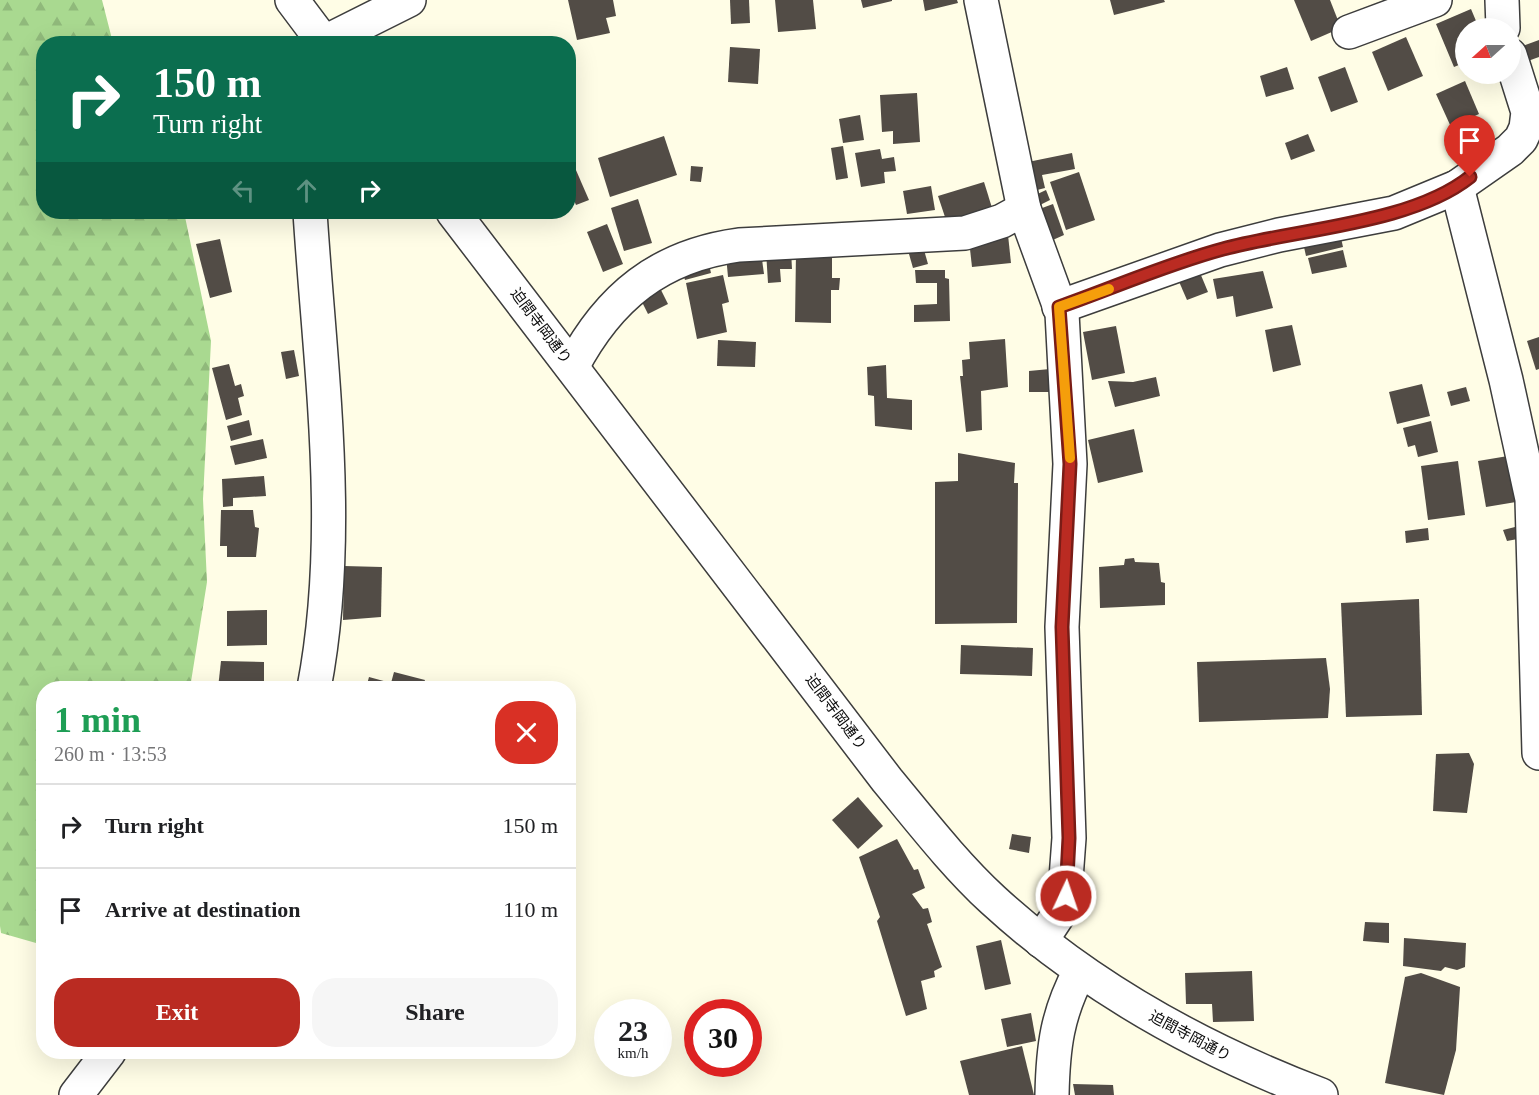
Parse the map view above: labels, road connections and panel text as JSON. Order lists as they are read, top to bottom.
{
  "streets": {
    "street": ["迫間寺岡通り"]
  },
  "north": "left",
  "page": {
    "turn": ["150 m", "Turn right"],
    "heading": ["1 min", "260 m · 13:53"],
    "list": [
      {
        "name": "Turn right",
        "value": "150 m"
      },
      {
        "name": "Arrive at destination",
        "value": "110 m"
      }
    ],
    "buttons": ["Exit", "Share"],
    "speed": "23 km/h",
    "limit": "30"
  }
}
